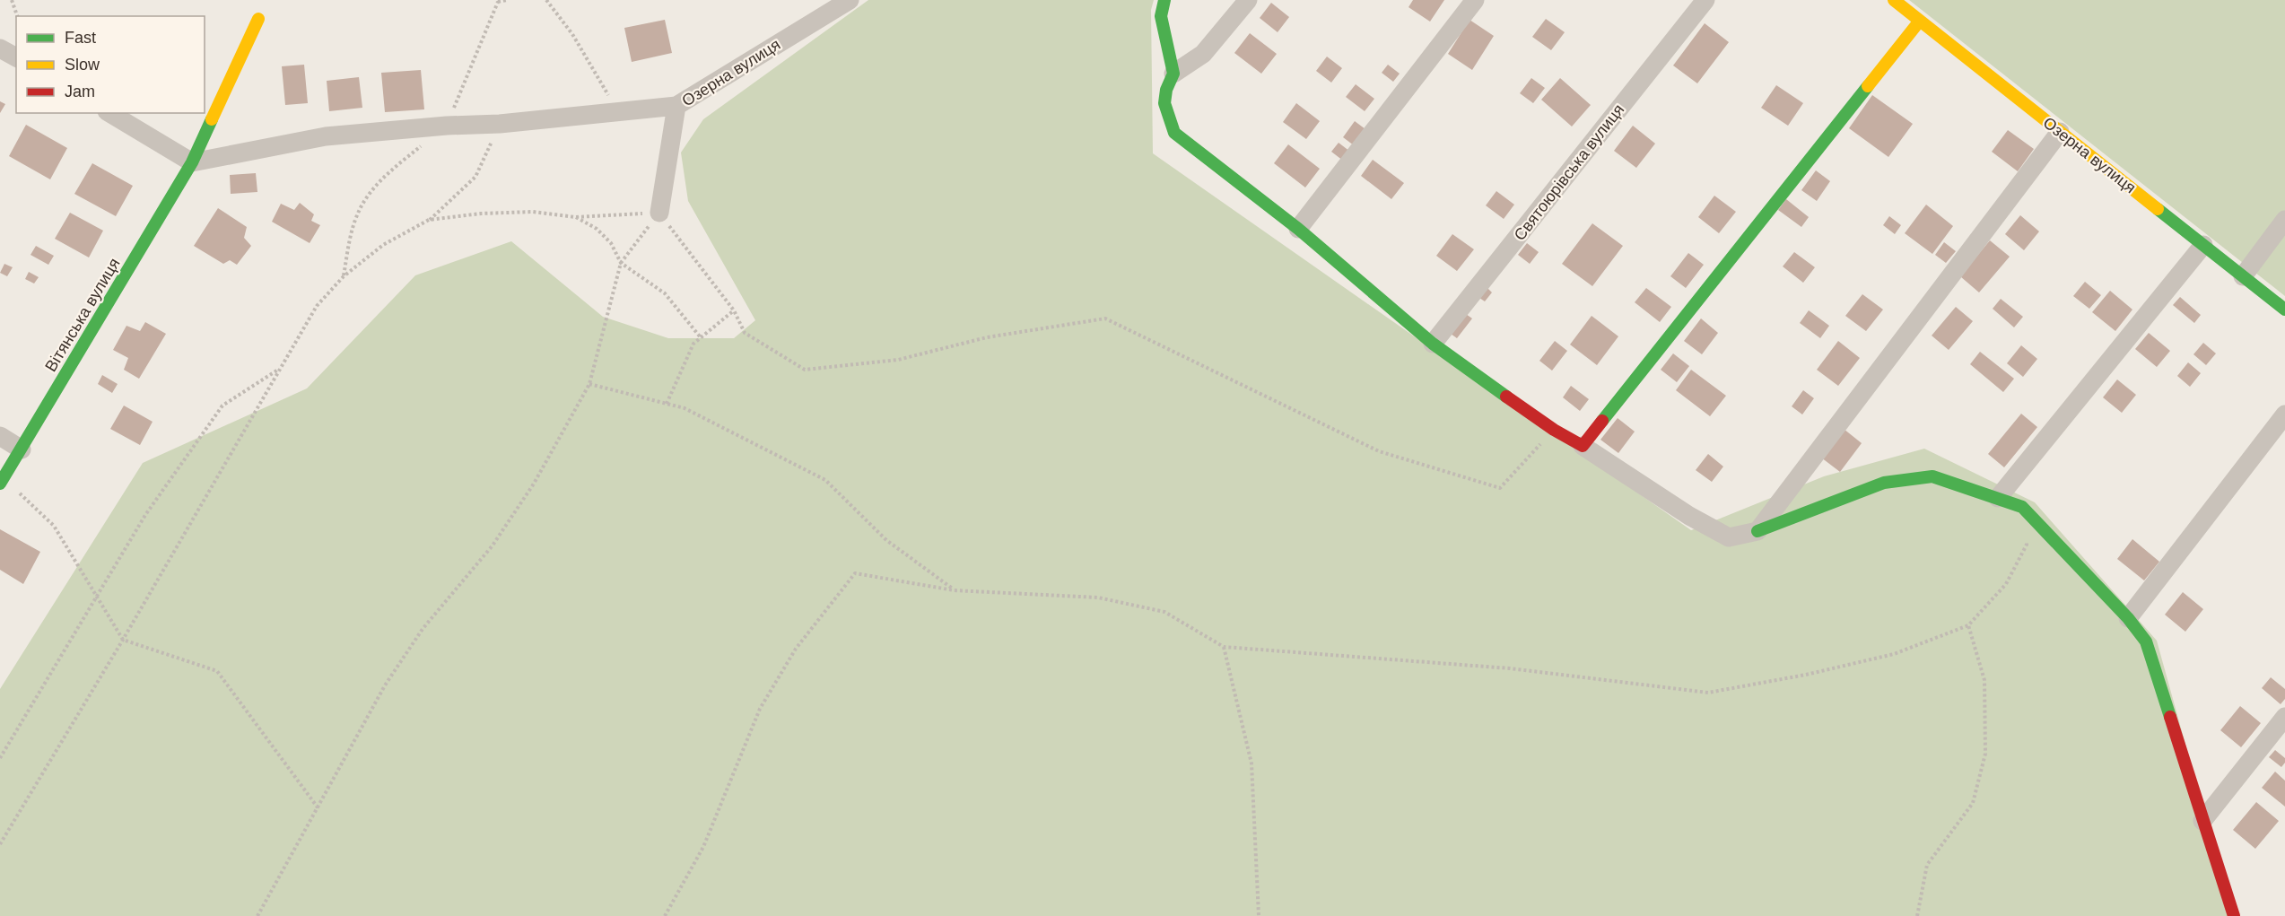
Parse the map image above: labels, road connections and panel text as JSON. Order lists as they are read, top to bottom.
{
  "streets": {
    "street": ["Озерна вулиця", "Святоюрівська вулиця", "Вітянська вулиця"]
  },
  "legend": ["Fast", "Slow", "Jam"]
}
